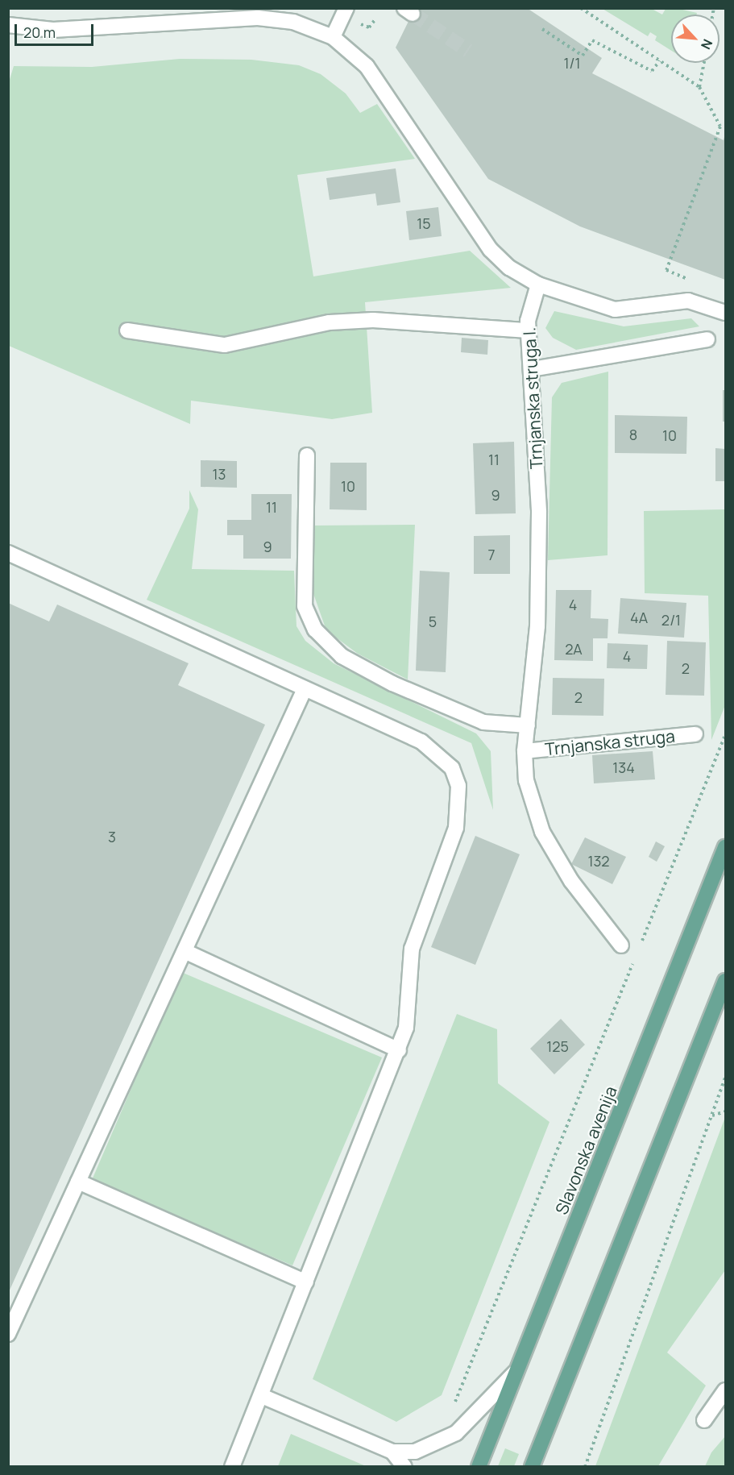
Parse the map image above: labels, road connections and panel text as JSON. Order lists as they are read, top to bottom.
{
  "streets": {
    "main road": ["Slavonska avenija"],
    "street": ["Trnjanska struga I.", "Trnjanska struga"]
  },
  "crossings": [
    ["Trnjanska struga I.", "Trnjanska struga"]
  ],
  "house_numbers": [
    "1/1",
    "15",
    "8",
    "10",
    "11",
    "13",
    "10",
    "9",
    "11",
    "9",
    "7",
    "4",
    "4A",
    "2/1",
    "5",
    "2A",
    "4",
    "2",
    "2",
    "134",
    "3",
    "132",
    "125"
  ],
  "scale_bar": "20 m",
  "north": "bottom right"
}
